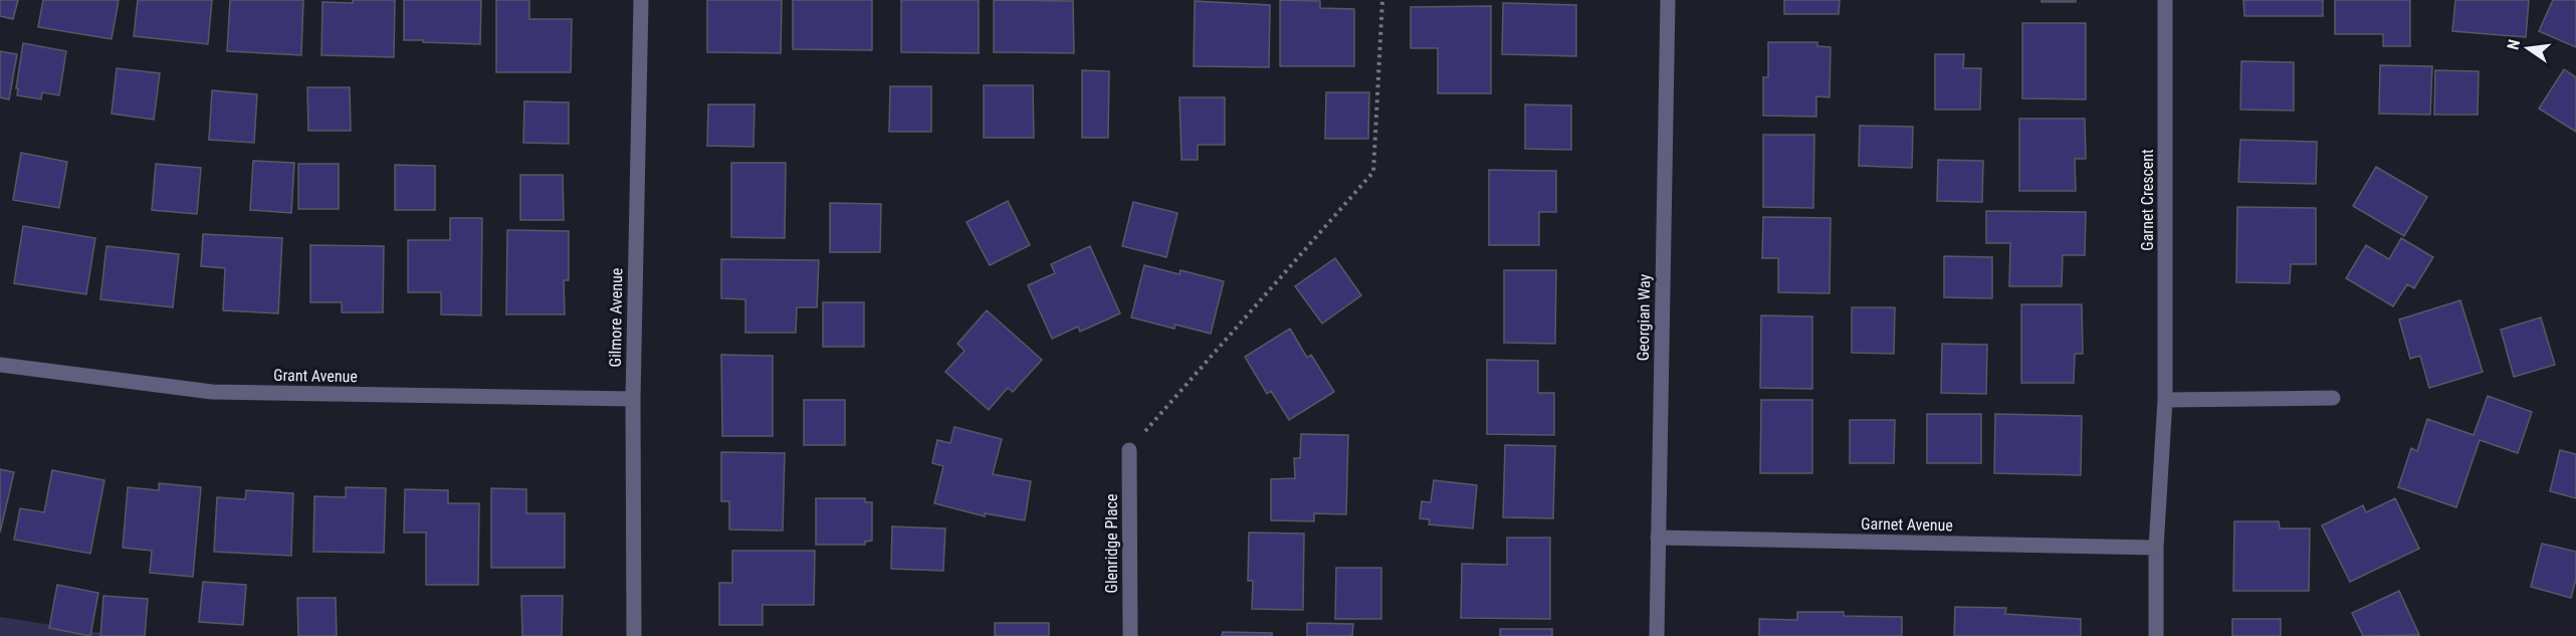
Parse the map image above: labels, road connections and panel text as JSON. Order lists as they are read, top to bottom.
{
  "streets": {
    "street": [
      "Garnet Crescent",
      "Gilmore Avenue",
      "Georgian Way",
      "Grant Avenue",
      "Garnet Avenue",
      "Glenridge Place"
    ]
  },
  "crossings": [
    ["Garnet Crescent", "Garnet Avenue"],
    ["Gilmore Avenue", "Grant Avenue"],
    ["Georgian Way", "Garnet Avenue"]
  ],
  "north": "left"
}
